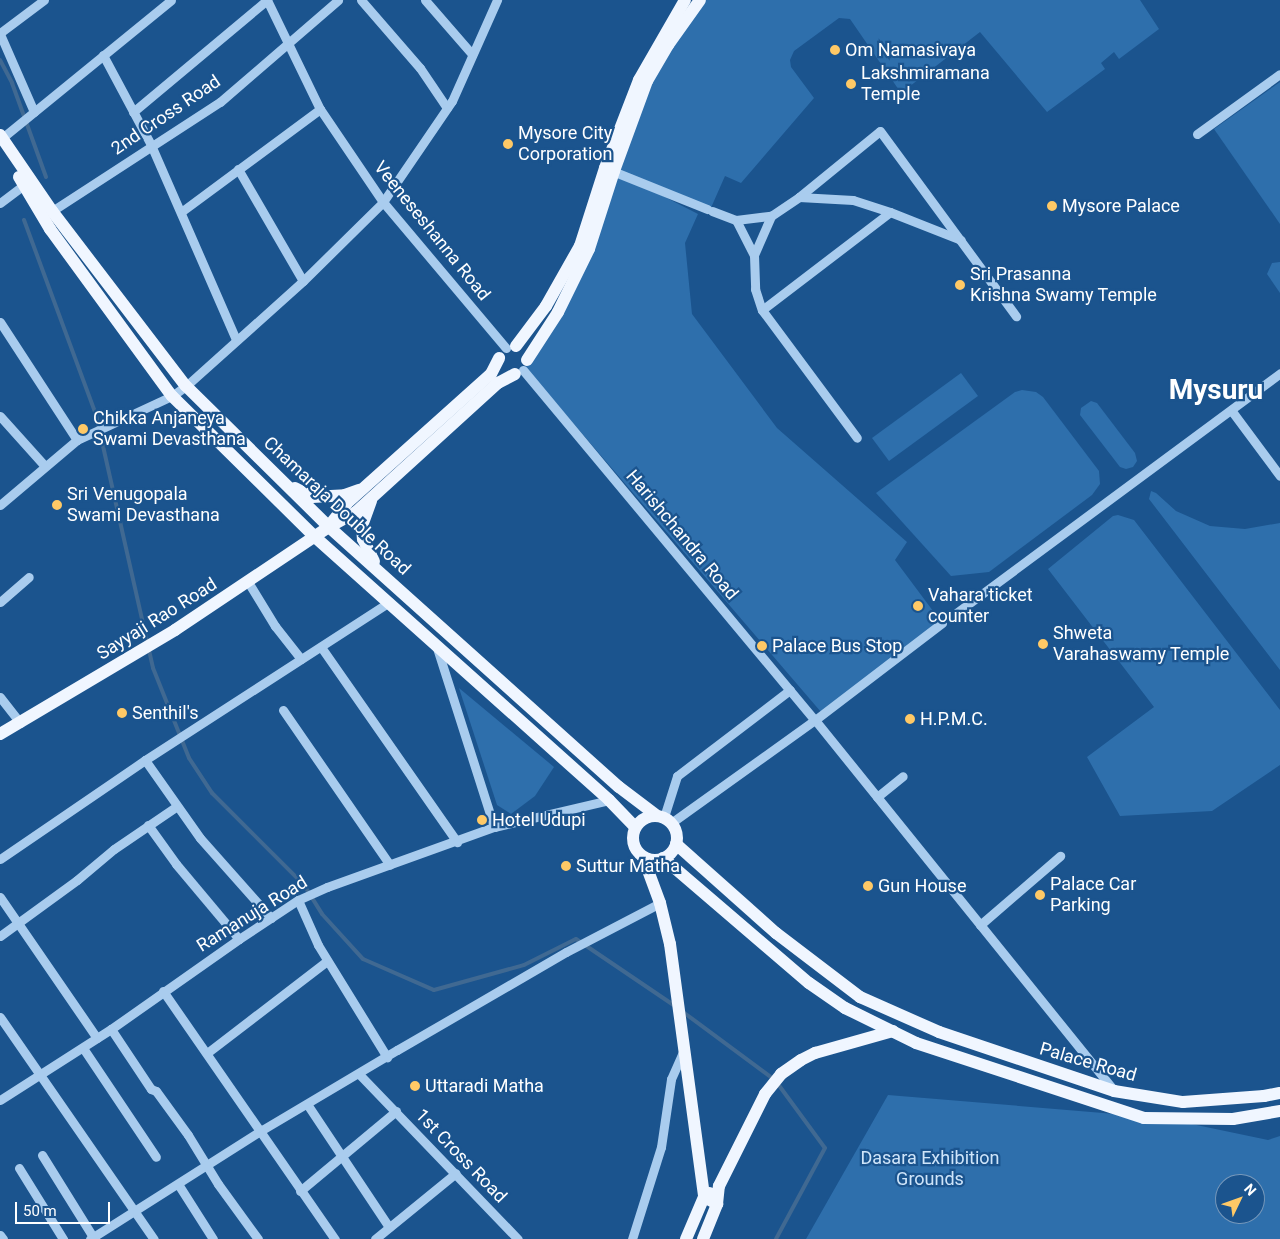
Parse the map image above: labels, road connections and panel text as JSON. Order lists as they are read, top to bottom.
{
  "streets": {
    "main road": ["Chamaraja Double Road", "Sayyaji Rao Road", "Palace Road"],
    "street": [
      "2nd Cross Road",
      "Veeneseshanna Road",
      "Harishchandra Road",
      "Ramanuja Road",
      "1st Cross Road"
    ]
  },
  "crossings": [
    ["2nd Cross Road", "Veeneseshanna Road"],
    ["2nd Cross Road", "Chamaraja Double Road"],
    ["Veeneseshanna Road", "Sayyaji Rao Road"],
    ["Chamaraja Double Road", "Sayyaji Rao Road"],
    ["Chamaraja Double Road", "Ramanuja Road"],
    ["Chamaraja Double Road", "Palace Road"],
    ["Harishchandra Road", "Sayyaji Rao Road"],
    ["Harishchandra Road", "Palace Road"]
  ],
  "districts": ["Mysuru"],
  "parks": ["Dasara Exhibition Grounds"],
  "places": [
    "Om Namasivaya",
    "Lakshmiramana Temple",
    "Mysore City Corporation",
    "Mysore Palace",
    "Sri Prasanna Krishna Swamy Temple",
    "Chikka Anjaneya Swami Devasthana",
    "Sri Venugopala Swami Devasthana",
    "Vahara ticket counter",
    "Shweta Varahaswamy Temple",
    "Palace Bus Stop",
    "Senthil's",
    "H.P.M.C.",
    "Hotel Udupi",
    "Suttur Matha",
    "Gun House",
    "Palace Car Parking",
    "Uttaradi Matha"
  ],
  "scale_bar": "50 m",
  "north": "top right"
}
